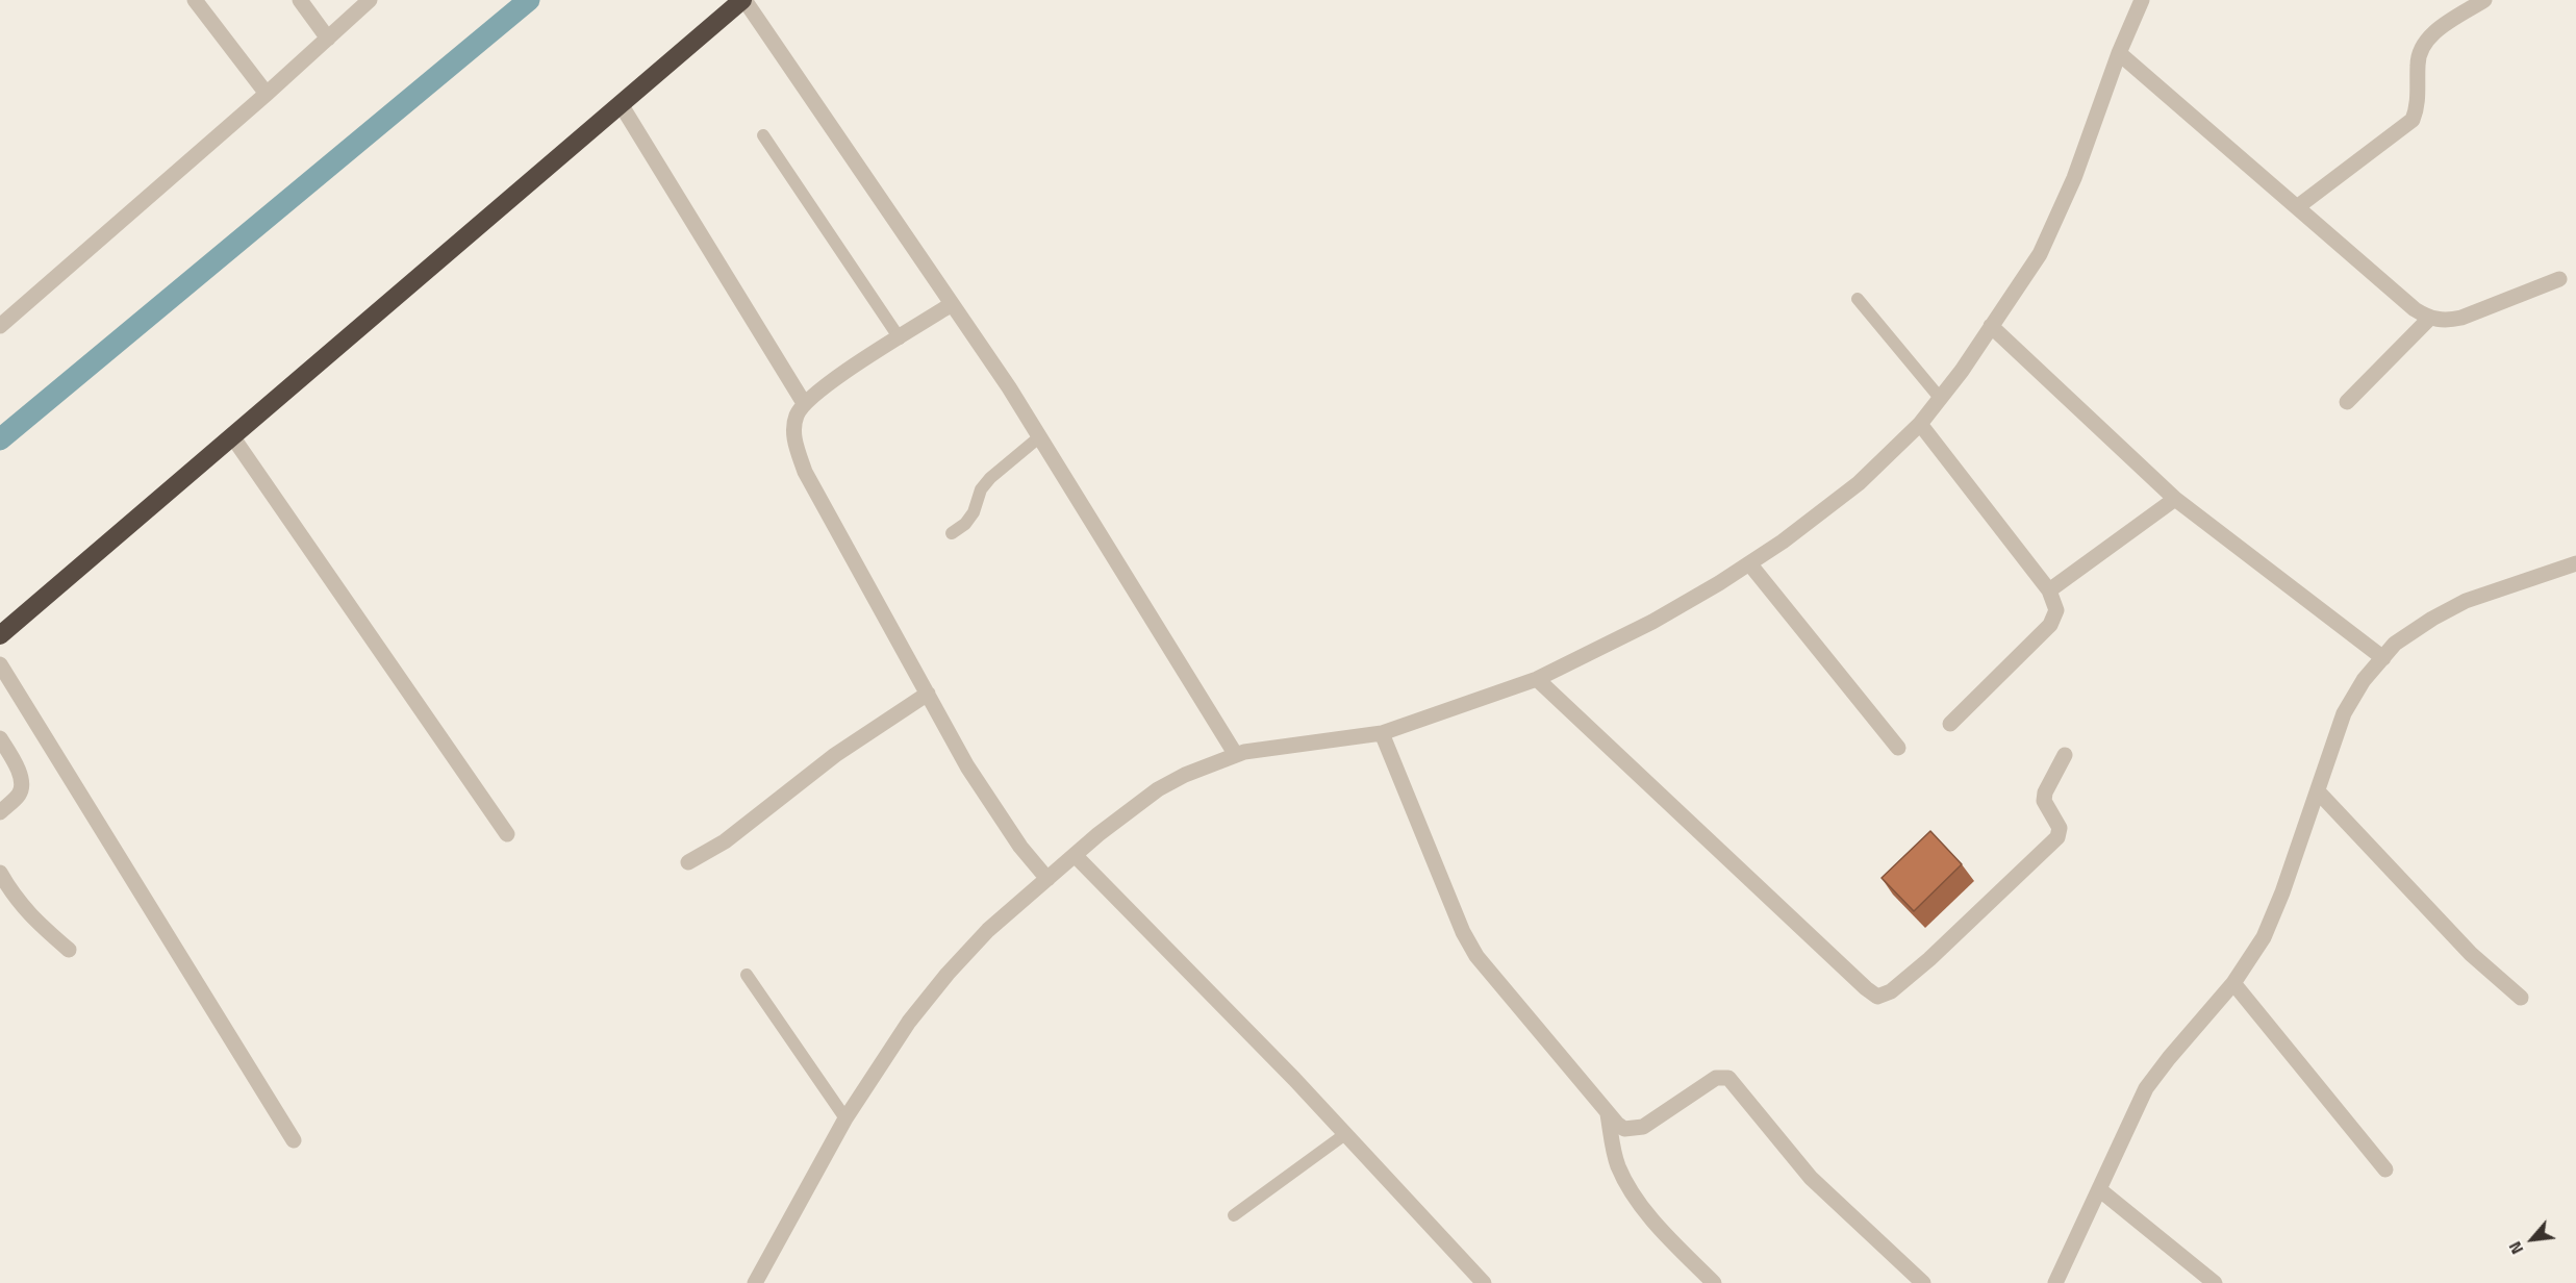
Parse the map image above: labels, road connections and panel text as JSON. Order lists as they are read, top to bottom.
{
  "north": "bottom left"
}
